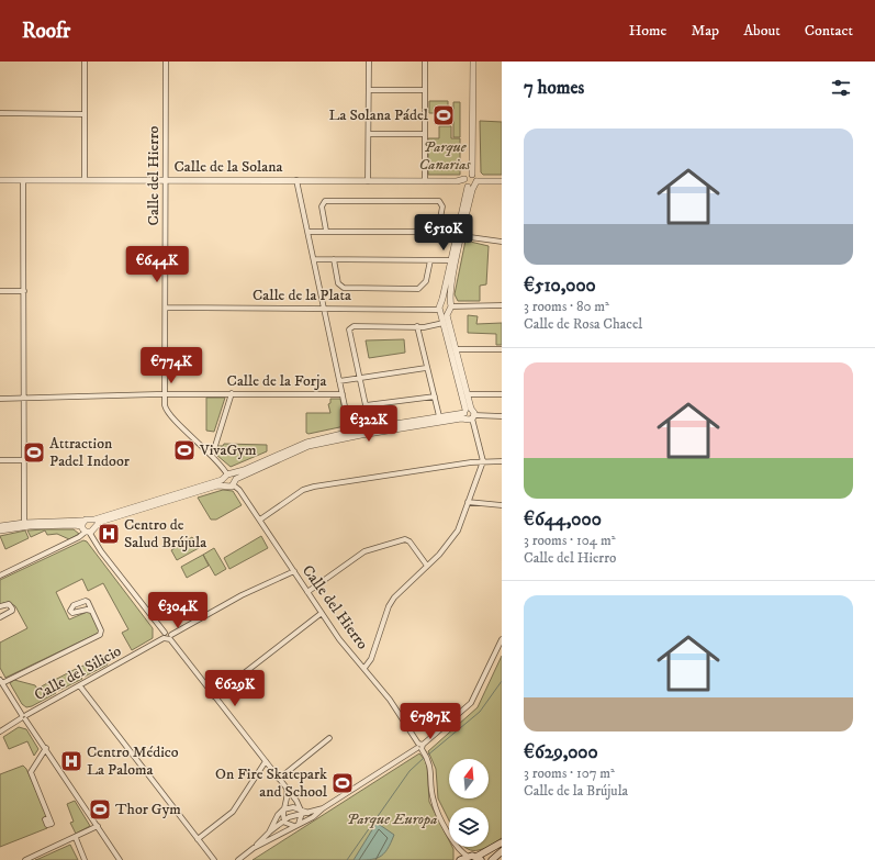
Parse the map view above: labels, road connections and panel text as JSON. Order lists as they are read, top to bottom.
{
  "streets": {
    "street": [
      "Calle de la Solana",
      "Calle del Hierro",
      "Calle de la Plata",
      "Calle de la Forja",
      "Calle del Silicio"
    ]
  },
  "crossings": [
    ["Calle de la Solana", "Calle del Hierro"],
    ["Calle del Hierro", "Calle de la Plata"],
    ["Calle del Hierro", "Calle de la Forja"]
  ],
  "parks": ["Parque Canarias", "Parque Europa"],
  "places": {
    "sports": [
      "La Solana Pádel",
      "VivaGym",
      "Attraction Padel Indoor",
      "On Fire Skatepark and School",
      "Thor Gym"
    ],
    "hospital": ["Centro de Salud Brújula", "Centro Médico La Paloma"]
  },
  "north": "top",
  "page": {
    "header": "Roofr",
    "nav": [
      "Home",
      "Map",
      "About",
      "Contact"
    ],
    "heading": "7 homes",
    "list": [
      {
        "name": "€510,000",
        "note": "3 rooms · 80 m² · Calle de Rosa Chacel"
      },
      {
        "name": "€644,000",
        "note": "3 rooms · 104 m² · Calle del Hierro"
      },
      {
        "name": "€629,000",
        "note": "3 rooms · 107 m² · Calle de la Brújula"
      }
    ],
    "price": [
      "€510K",
      "€644K",
      "€774K",
      "€322K",
      "€304K",
      "€629K",
      "€787K"
    ]
  }
}
